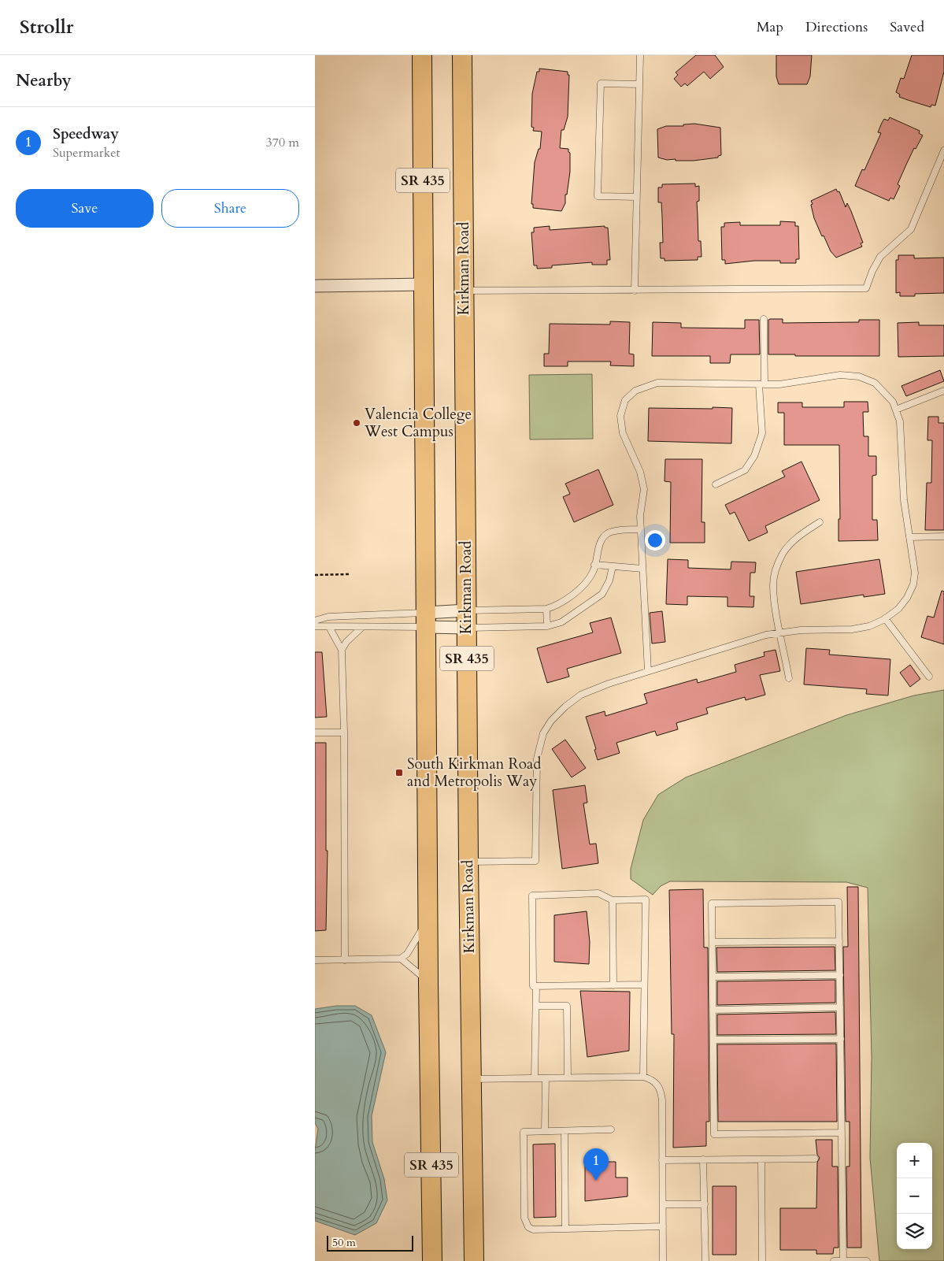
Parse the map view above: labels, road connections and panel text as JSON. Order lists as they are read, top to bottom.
{
  "streets": {
    "main road": ["SR 435", "Kirkman Road"]
  },
  "places": {
    "other": ["Valencia College West Campus"],
    "transit": ["South Kirkman Road and Metropolis Way"]
  },
  "scale_bar": "50 m",
  "page": {
    "header": "Strollr",
    "nav": ["Map", "Directions", "Saved"],
    "heading": "Nearby",
    "list": [
      {
        "mark": "1",
        "name": "Speedway",
        "note": "Supermarket",
        "value": "370 m"
      }
    ],
    "buttons": ["Save", "Share"],
    "map_buttons": ["+", "−"],
    "pins": "1",
    "scale": "50 m"
  }
}
